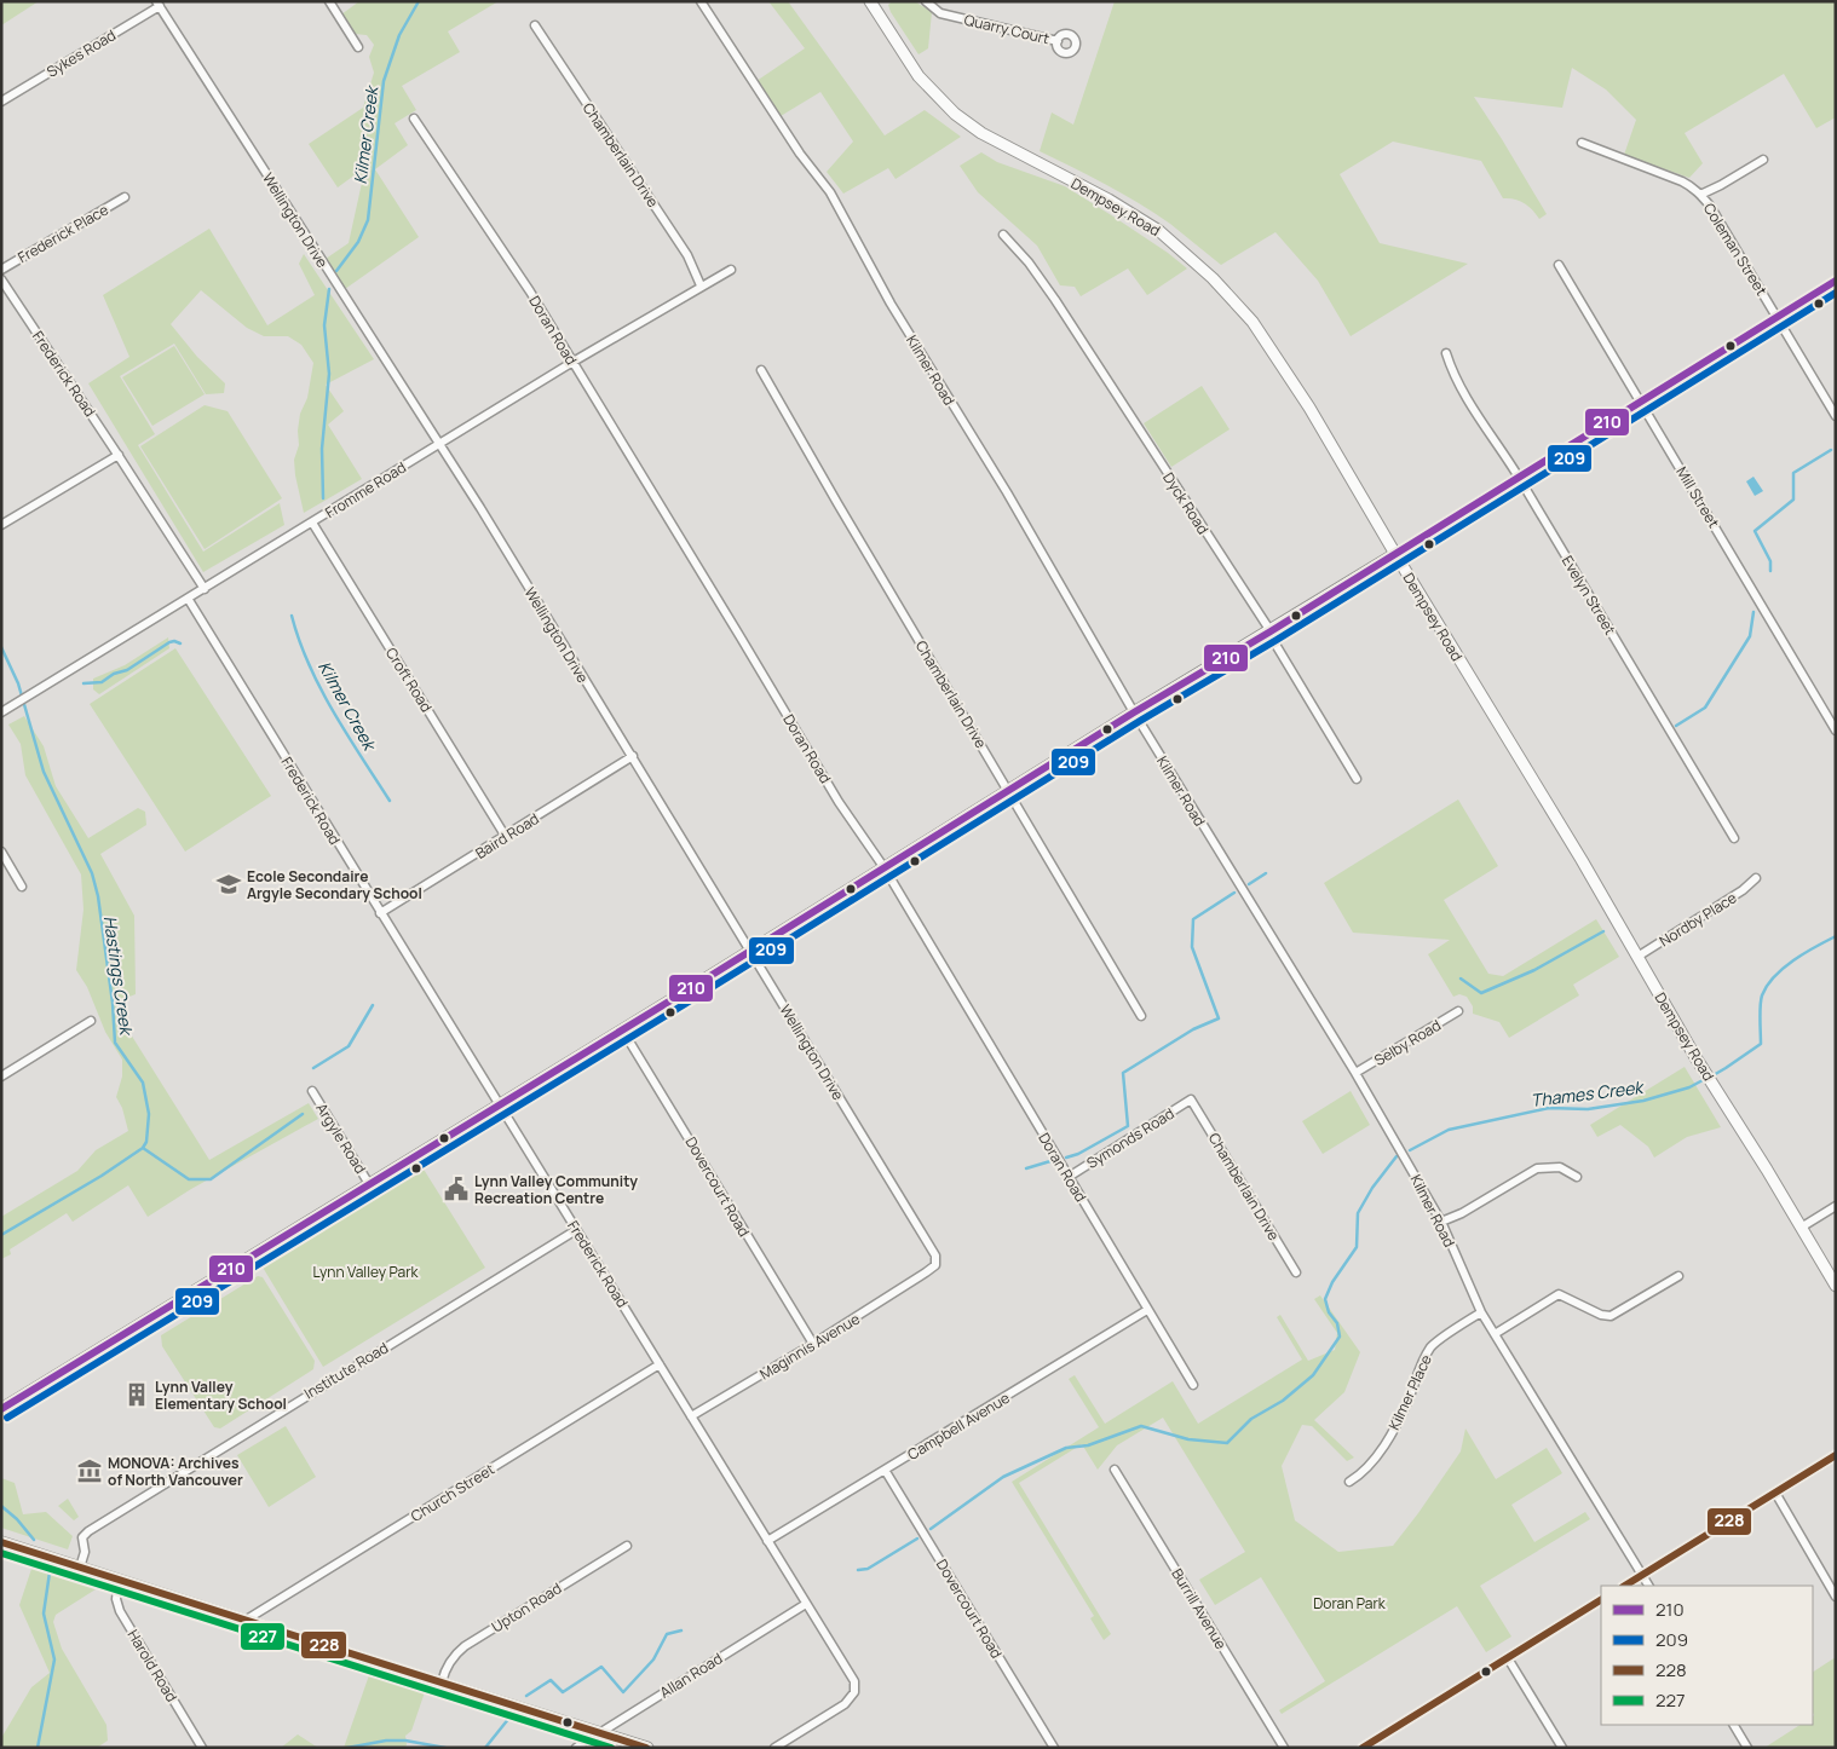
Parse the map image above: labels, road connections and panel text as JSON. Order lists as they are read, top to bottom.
{
  "streets": {
    "street": [
      "Quarry Court",
      "Sykes Road",
      "Chamberlain Drive",
      "Dempsey Road",
      "Wellington Drive",
      "Frederick Place",
      "Coleman Street",
      "Doran Road",
      "Kilmer Road",
      "Frederick Road",
      "Fromme Road",
      "Mill Street",
      "Dyck Road",
      "Evelyn Street",
      "Croft Road",
      "Baird Road",
      "Nordby Place",
      "Selby Road",
      "Argyle Road",
      "Symonds Road",
      "Dovercourt Road",
      "Maginnis Avenue",
      "Institute Road",
      "Kilmer Place",
      "Campbell Avenue",
      "Church Street",
      "Upton Road",
      "Burrill Avenue",
      "Harold Road",
      "Allan Road"
    ]
  },
  "crossings": [
    ["Sykes Road", "Wellington Drive"],
    ["Chamberlain Drive", "Fromme Road"],
    ["Chamberlain Drive", "Symonds Road"],
    ["Dempsey Road", "Nordby Place"],
    ["Wellington Drive", "Fromme Road"],
    ["Wellington Drive", "Baird Road"],
    ["Wellington Drive", "Maginnis Avenue"],
    ["Doran Road", "Fromme Road"],
    ["Doran Road", "Symonds Road"],
    ["Doran Road", "Campbell Avenue"],
    ["Kilmer Road", "Selby Road"],
    ["Kilmer Road", "Kilmer Place"],
    ["Frederick Road", "Fromme Road"],
    ["Frederick Road", "Baird Road"],
    ["Frederick Road", "Maginnis Avenue"],
    ["Frederick Road", "Institute Road"],
    ["Frederick Road", "Campbell Avenue"],
    ["Frederick Road", "Church Street"],
    ["Frederick Road", "Allan Road"],
    ["Fromme Road", "Croft Road"],
    ["Croft Road", "Baird Road"],
    ["Dovercourt Road", "Maginnis Avenue"],
    ["Dovercourt Road", "Campbell Avenue"]
  ],
  "water": ["Kilmer Creek", "Hastings Creek", "Thames Creek"],
  "parks": ["Lynn Valley Park", "Doran Park"],
  "places": {
    "school or university": ["Ecole Secondaire Argyle Secondary School"],
    "public building": ["Lynn Valley Community Recreation Centre"],
    "building": ["Lynn Valley Elementary School"],
    "museum": ["MONOVA: Archives of North Vancouver"]
  },
  "lines": [
    "transit line 210",
    "transit line 209",
    "transit line 228",
    "transit line 227"
  ],
  "legend": [
    "210",
    "209",
    "228",
    "227"
  ]
}
